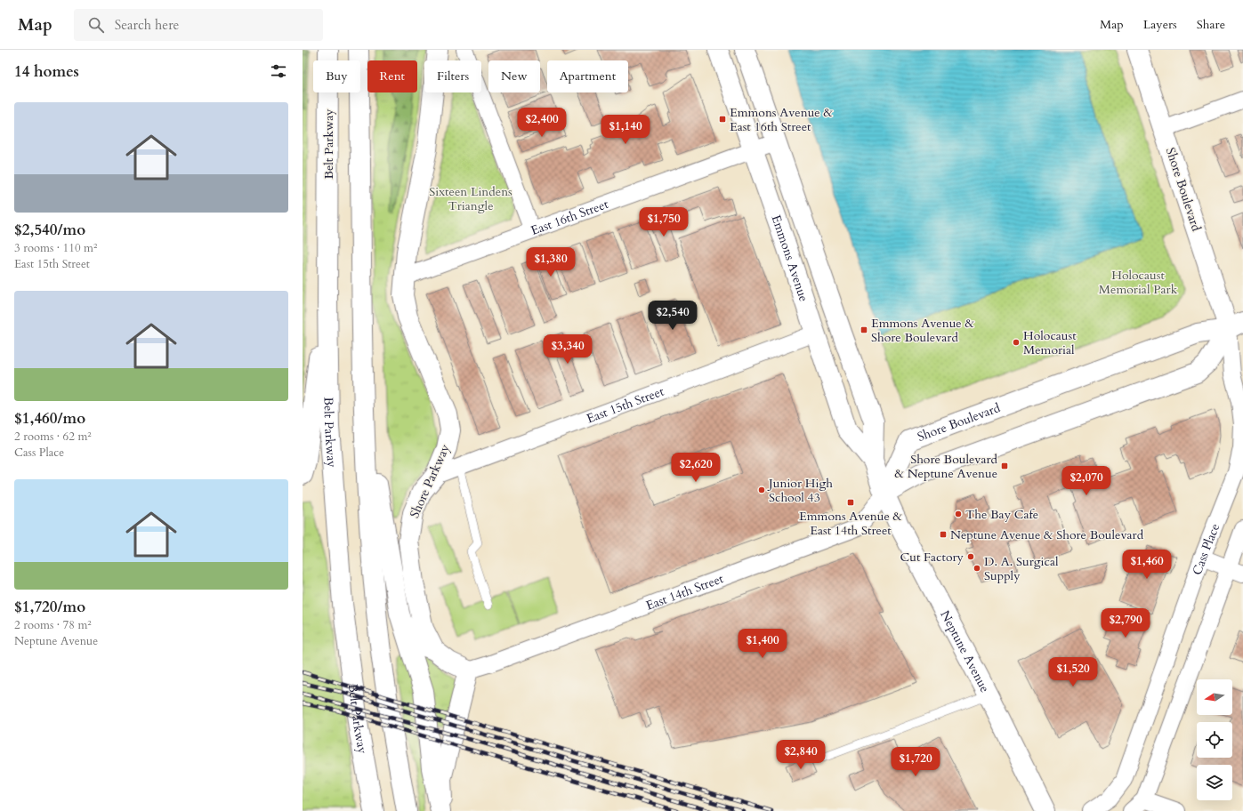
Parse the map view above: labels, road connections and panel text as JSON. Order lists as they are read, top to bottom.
{
  "streets": {
    "main road": [
      "Belt Parkway",
      "Shore Boulevard",
      "Emmons Avenue",
      "Shore Parkway",
      "Neptune Avenue"
    ],
    "street": [
      "East 16th Street",
      "East 15th Street",
      "Cass Place",
      "East 14th Street"
    ]
  },
  "crossings": [
    ["Shore Boulevard", "Emmons Avenue"],
    ["Shore Boulevard", "Cass Place"],
    ["Shore Boulevard", "East 14th Street"],
    ["Shore Boulevard", "Neptune Avenue"],
    ["East 16th Street", "Emmons Avenue"],
    ["East 16th Street", "Shore Parkway"],
    ["Emmons Avenue", "East 15th Street"],
    ["Emmons Avenue", "East 14th Street"],
    ["Emmons Avenue", "Neptune Avenue"],
    ["East 15th Street", "Shore Parkway"],
    ["Shore Parkway", "East 14th Street"],
    ["East 14th Street", "Neptune Avenue"]
  ],
  "parks": ["Sixteen Lindens Triangle", "Holocaust Memorial Park"],
  "places": {
    "transit": [
      "Emmons Avenue & East 16th Street",
      "Emmons Avenue & Shore Boulevard",
      "Shore Boulevard & Neptune Avenue",
      "Emmons Avenue & East 14th Street",
      "Neptune Avenue & Shore Boulevard"
    ],
    "other": [
      "Holocaust Memorial",
      "Junior High School 43",
      "The Bay Cafe",
      "Cut Factory",
      "D. A. Surgical Supply"
    ]
  },
  "north": "left",
  "page": {
    "header": "Map",
    "search": "Search here",
    "nav": ["Map", "Layers", "Share"],
    "heading": "14 homes",
    "chip": [
      "Buy",
      "Rent",
      "Filters",
      "New",
      "Apartment"
    ],
    "list": [
      {
        "name": "$2,540/mo",
        "note": "3 rooms · 110 m² · East 15th Street"
      },
      {
        "name": "$1,460/mo",
        "note": "2 rooms · 62 m² · Cass Place"
      },
      {
        "name": "$1,720/mo",
        "note": "2 rooms · 78 m² · Neptune Avenue"
      }
    ],
    "price": [
      "$2,400",
      "$1,140",
      "$1,750",
      "$1,380",
      "$2,540",
      "$3,340",
      "$2,620",
      "$2,070",
      "$1,460",
      "$2,790",
      "$1,400",
      "$1,520",
      "$2,840",
      "$1,720"
    ]
  }
}
